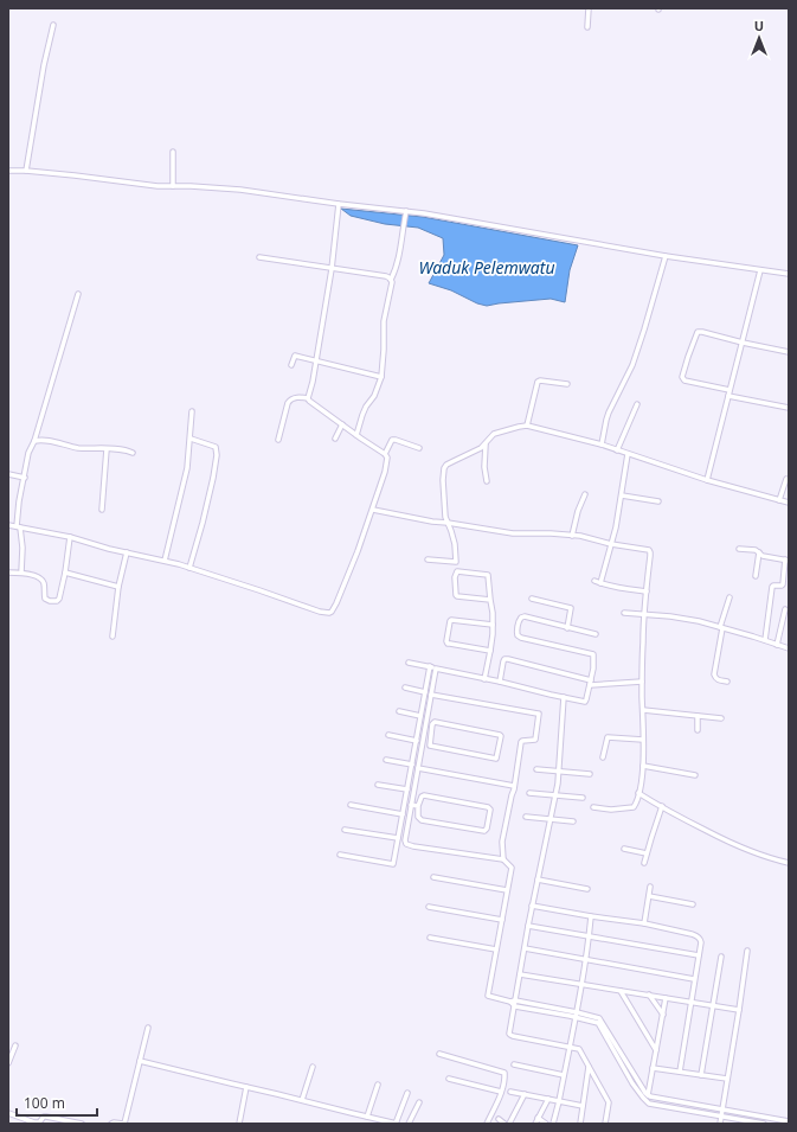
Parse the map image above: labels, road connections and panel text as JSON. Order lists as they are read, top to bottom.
{
  "water": ["Waduk Pelemwatu"],
  "scale_bar": "100 m",
  "north": "top"
}
